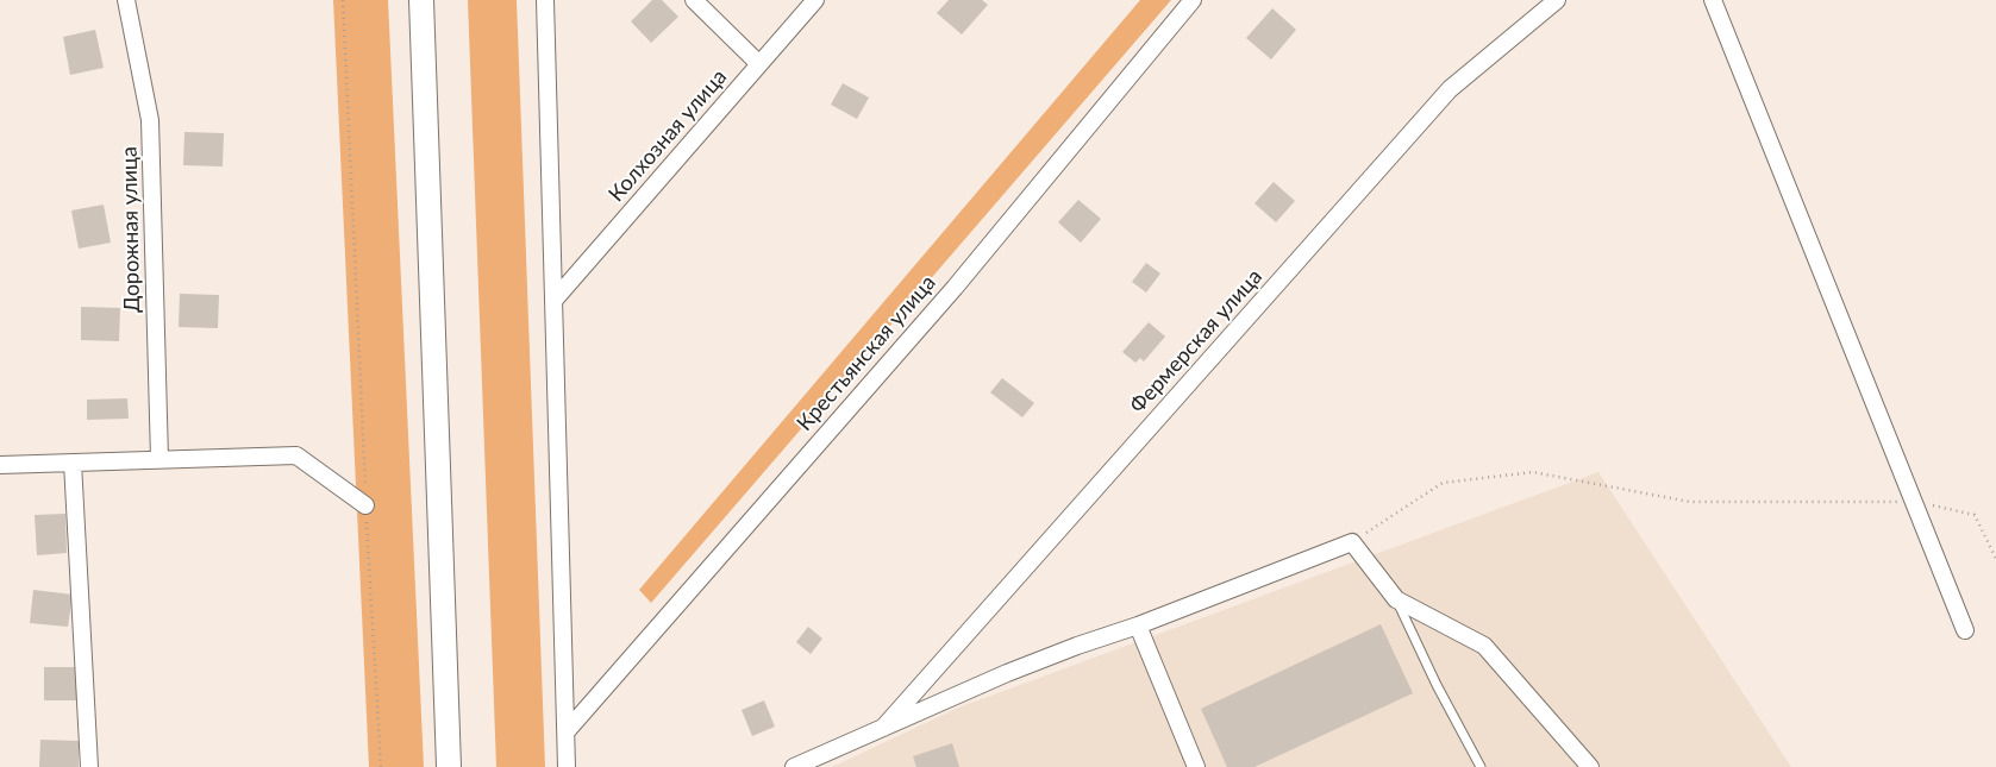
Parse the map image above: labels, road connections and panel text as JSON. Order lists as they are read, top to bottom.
{
  "streets": {
    "street": [
      "Колхозная улица",
      "Дорожная улица",
      "Фермерская улица",
      "Крестьянская улица"
    ]
  }
}
